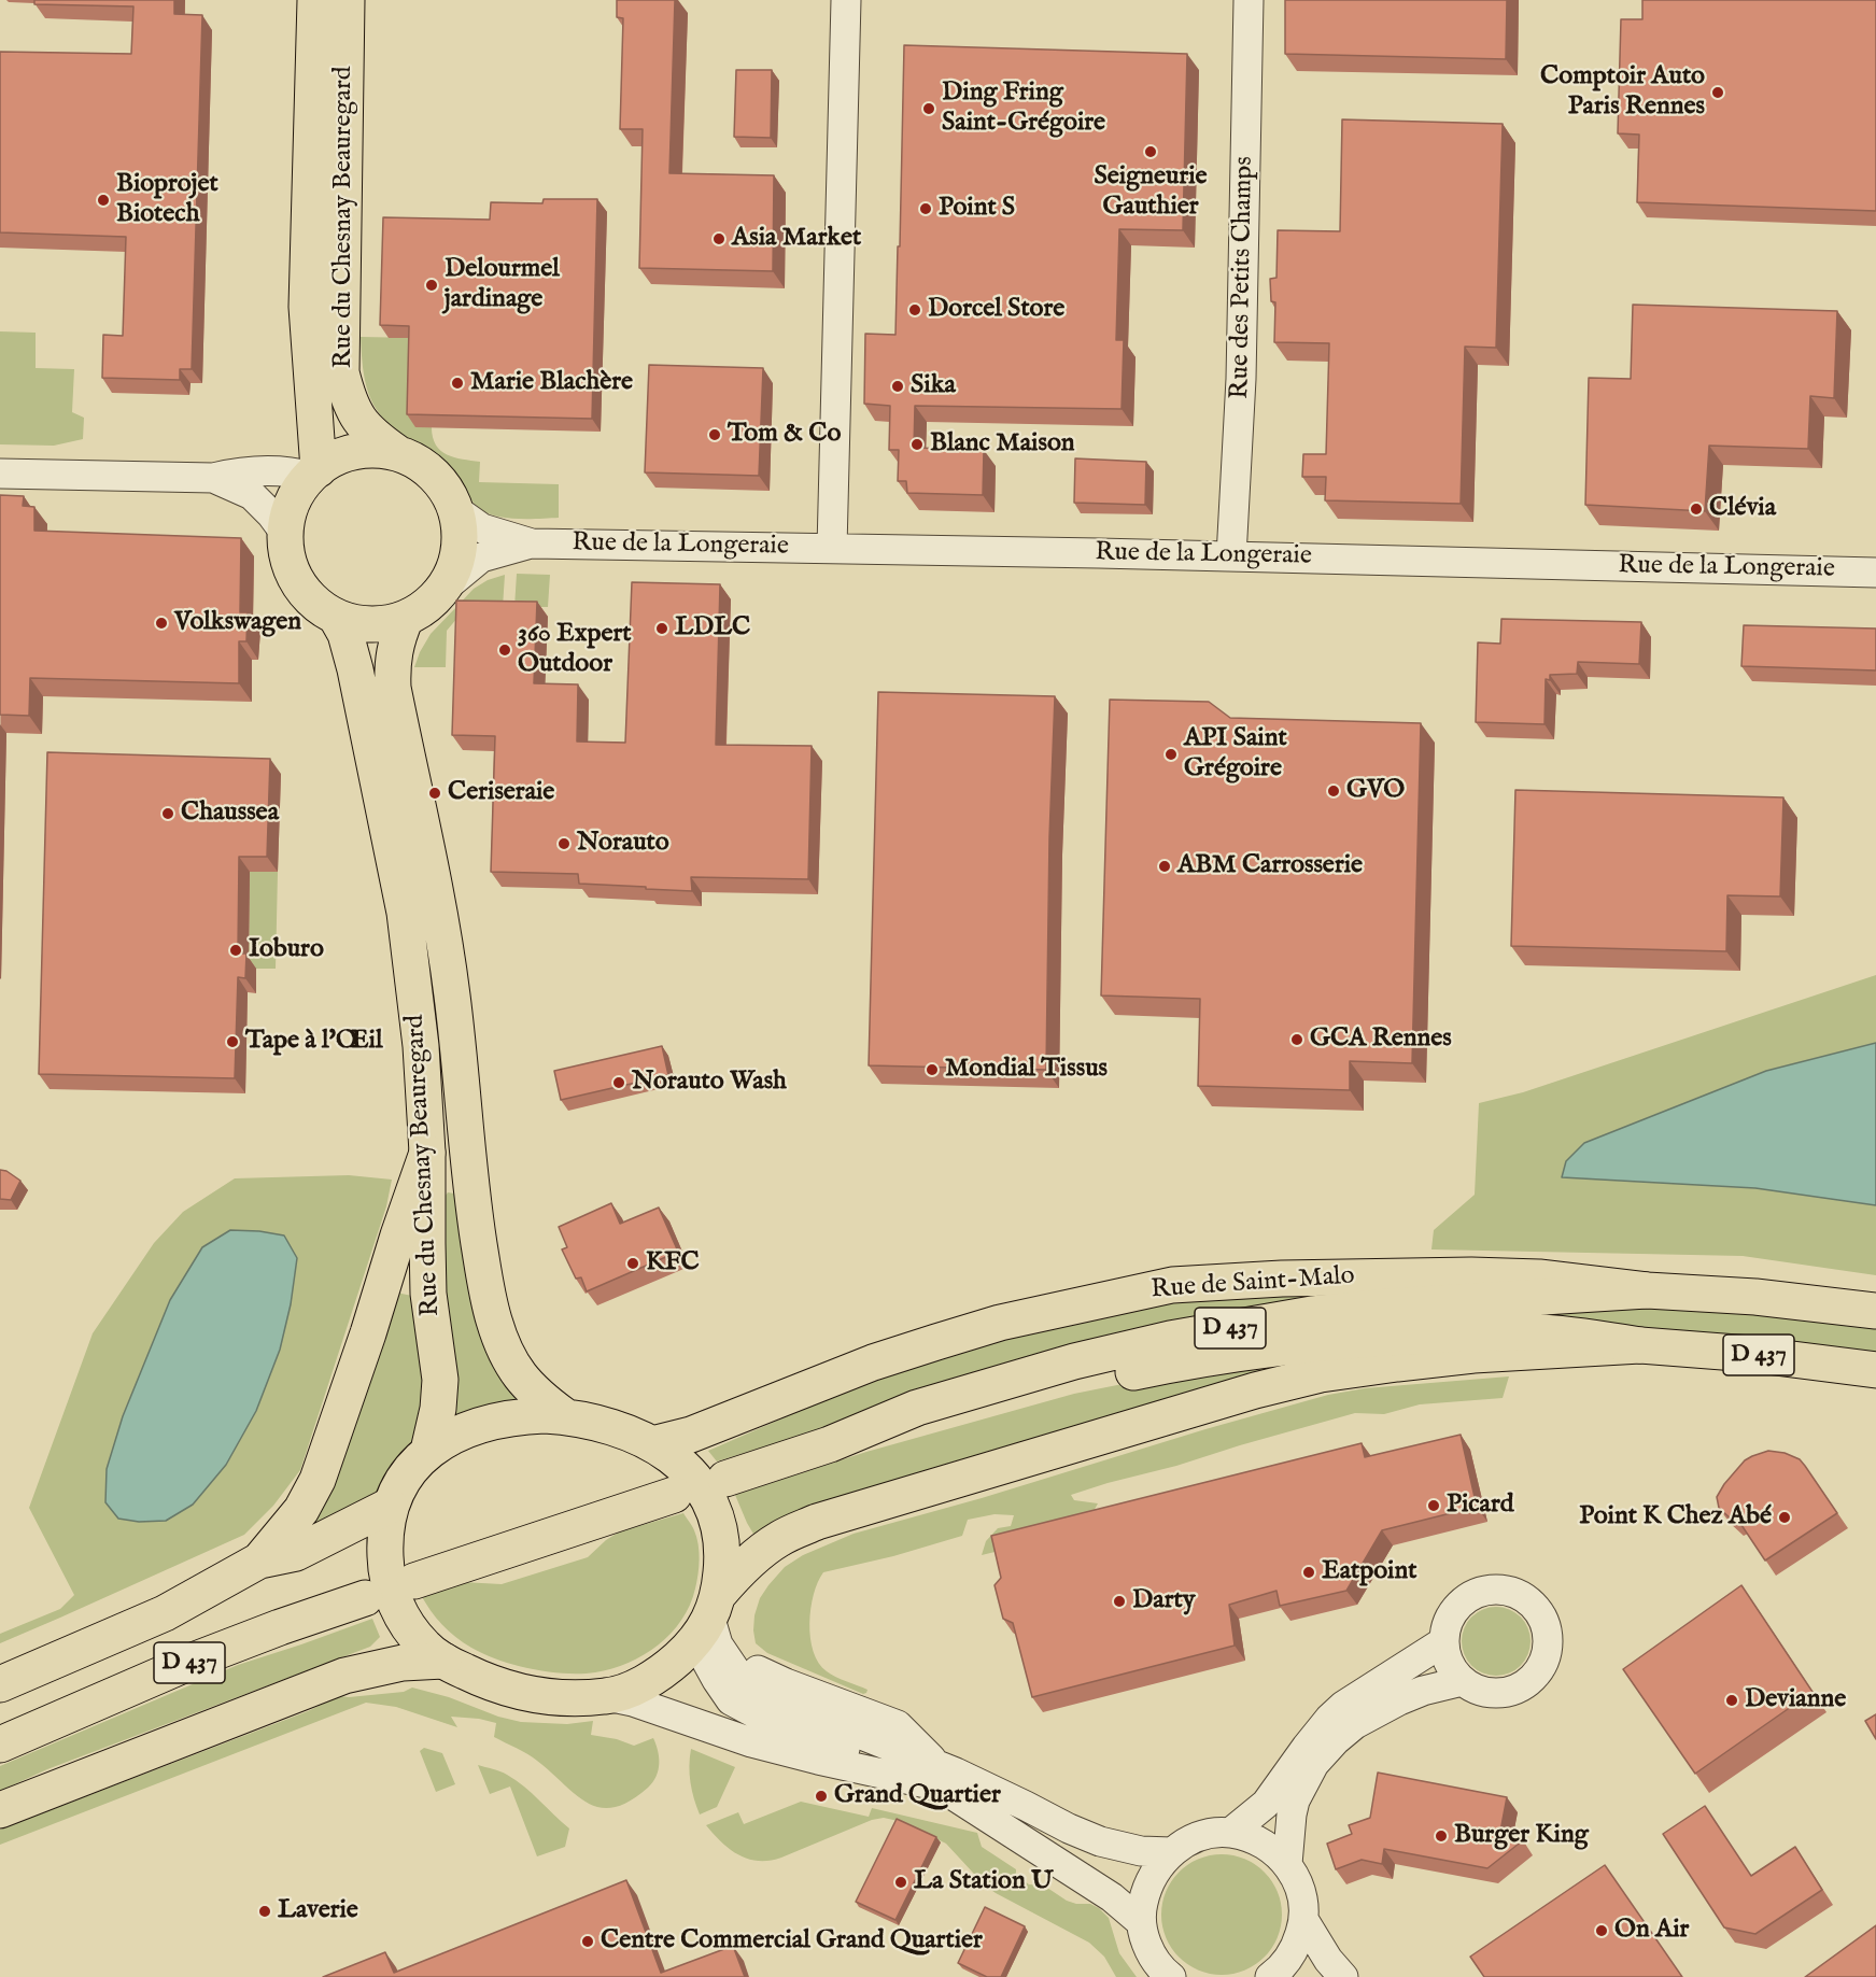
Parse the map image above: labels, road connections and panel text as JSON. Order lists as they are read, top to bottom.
{
  "streets": {
    "main road": ["Rue du Chesnay Beauregard", "Rue de Saint-Malo", "D 437"],
    "street": ["Rue des Petits Champs", "Rue de la Longeraie"]
  },
  "crossings": [
    ["Rue du Chesnay Beauregard", "Rue de la Longeraie"],
    ["Rue des Petits Champs", "Rue de la Longeraie"],
    ["Rue de Saint-Malo", "D 437"]
  ],
  "places": [
    "Comptoir Auto Paris Rennes",
    "Ding Fring Saint-Grégoire",
    "Seigneurie Gauthier",
    "Bioprojet Biotech",
    "Point S",
    "Asia Market",
    "Delourmel jardinage",
    "Dorcel Store",
    "Marie Blachère",
    "Sika",
    "Tom & Co",
    "Blanc Maison",
    "Clévia",
    "Volkswagen",
    "LDLC",
    "360 Expert Outdoor",
    "API Saint Grégoire",
    "GVO",
    "Ceriseraie",
    "Chaussea",
    "Norauto",
    "ABM Carrosserie",
    "Ioburo",
    "GCA Rennes",
    "Tape à l'Œil",
    "Mondial Tissus",
    "Norauto Wash",
    "KFC",
    "Picard",
    "Point K Chez Abé",
    "Eatpoint",
    "Darty",
    "Devianne",
    "Grand Quartier",
    "Burger King",
    "La Station U",
    "Laverie",
    "On Air",
    "Centre Commercial Grand Quartier"
  ]
}
